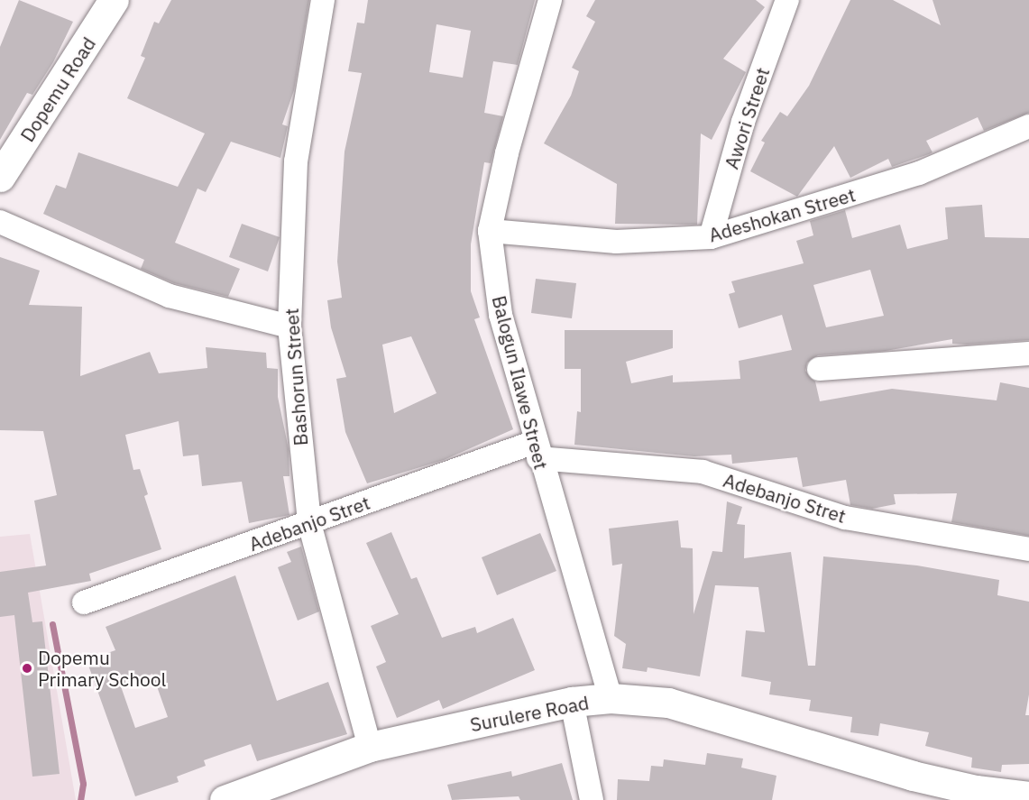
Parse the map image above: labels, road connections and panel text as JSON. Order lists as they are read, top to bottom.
{
  "streets": {
    "main road": ["Dopemu Road", "Surulere Road"],
    "street": [
      "Awori Street",
      "Adeshokan Street",
      "Bashorun Street",
      "Balogun Ilawe Street",
      "Adebanjo Stret"
    ]
  },
  "crossings": [
    ["Awori Street", "Adeshokan Street"],
    ["Adeshokan Street", "Balogun Ilawe Street"],
    ["Bashorun Street", "Adebanjo Stret"],
    ["Bashorun Street", "Surulere Road"],
    ["Balogun Ilawe Street", "Adebanjo Stret"],
    ["Balogun Ilawe Street", "Surulere Road"]
  ],
  "places": ["Dopemu Primary School"]
}
